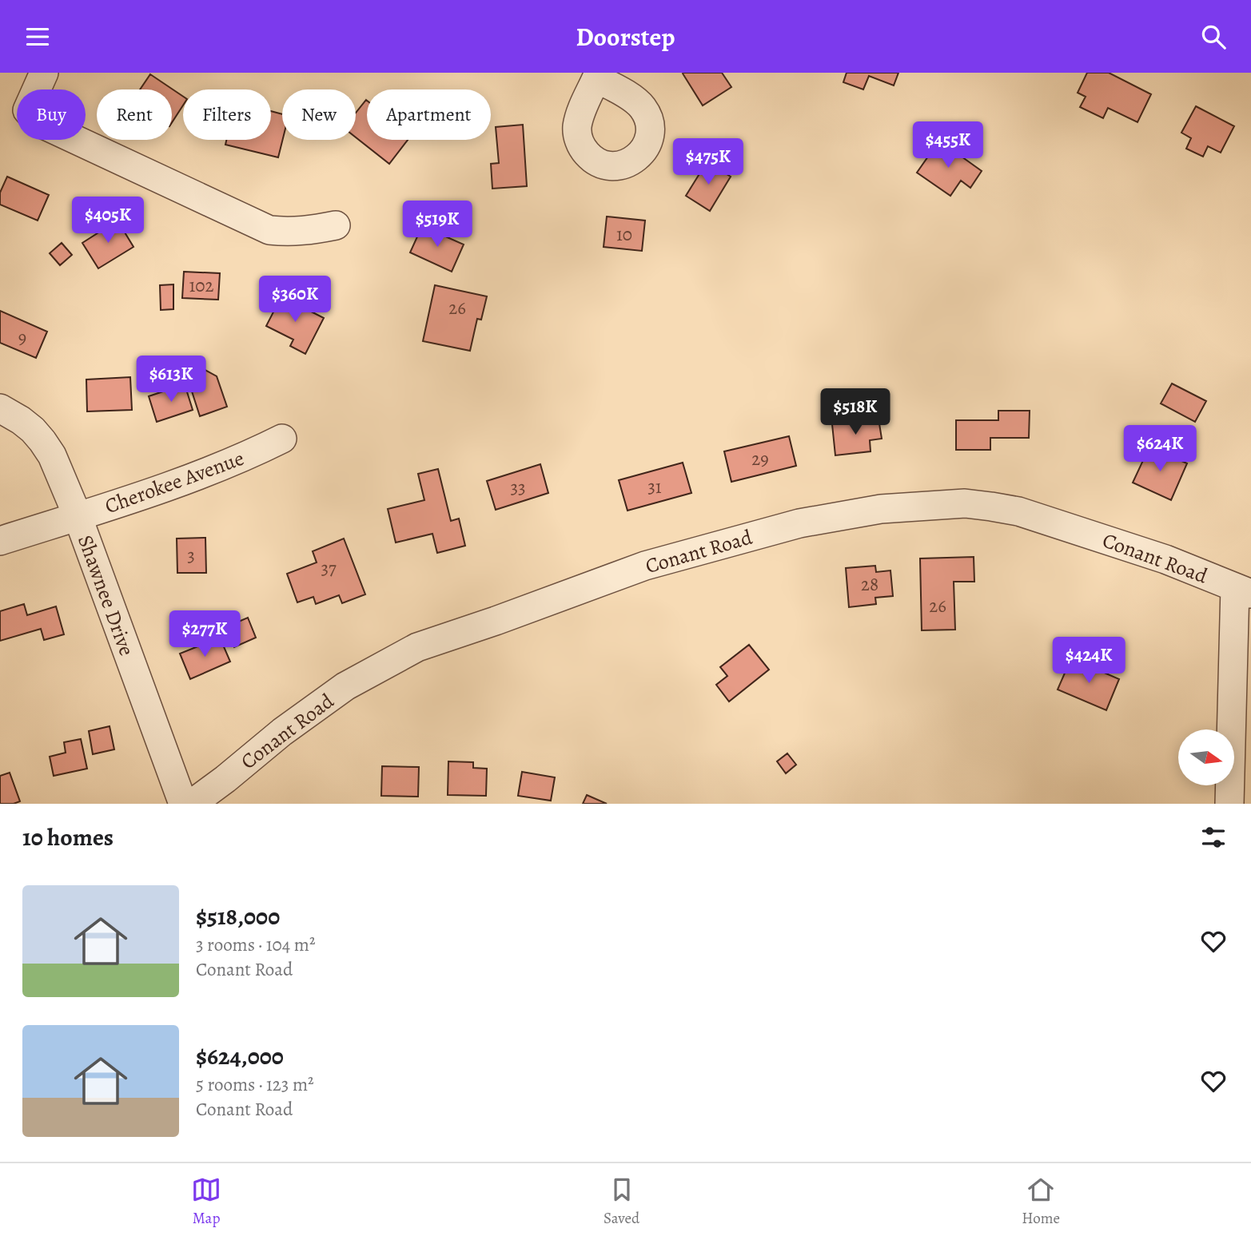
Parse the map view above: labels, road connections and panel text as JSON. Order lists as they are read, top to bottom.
{
  "streets": {
    "street": ["Cherokee Avenue", "Conant Road", "Shawnee Drive"]
  },
  "crossings": [
    ["Cherokee Avenue", "Shawnee Drive"],
    ["Conant Road", "Shawnee Drive"]
  ],
  "house_numbers": [
    "10",
    "102",
    "26",
    "9",
    "29",
    "31",
    "33",
    "3",
    "37",
    "28",
    "26"
  ],
  "north": "right",
  "page": {
    "header": "Doorstep",
    "chip": [
      "Buy",
      "Rent",
      "Filters",
      "New",
      "Apartment"
    ],
    "price": [
      "$455K",
      "$475K",
      "$405K",
      "$519K",
      "$360K",
      "$613K",
      "$518K",
      "$624K",
      "$277K",
      "$424K"
    ],
    "heading": "10 homes",
    "list": [
      {
        "name": "$518,000",
        "note": "3 rooms · 104 m² · Conant Road"
      },
      {
        "name": "$624,000",
        "note": "5 rooms · 123 m² · Conant Road"
      }
    ],
    "tabs": ["Map", "Saved", "Home"]
  }
}
